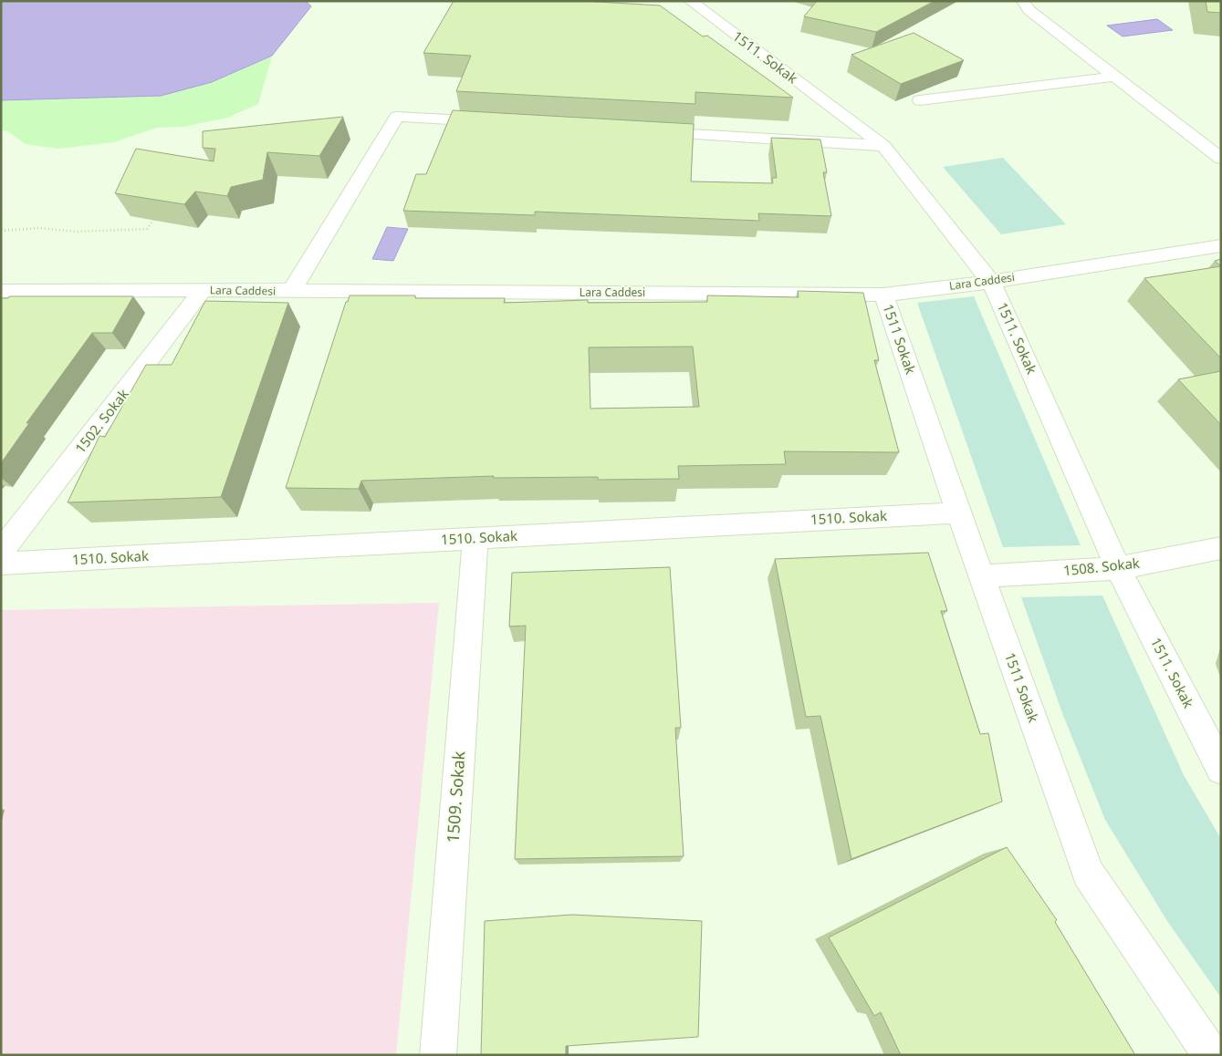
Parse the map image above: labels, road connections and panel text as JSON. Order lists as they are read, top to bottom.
{
  "streets": {
    "street": [
      "1511. Sokak",
      "Lara Caddesi",
      "1511 Sokak",
      "1502. Sokak",
      "1510. Sokak",
      "1508. Sokak",
      "1509. Sokak"
    ]
  },
  "crossings": [
    ["1511. Sokak", "Lara Caddesi"],
    ["1511. Sokak", "1508. Sokak"],
    ["Lara Caddesi", "1511 Sokak"],
    ["Lara Caddesi", "1502. Sokak"],
    ["1511 Sokak", "1510. Sokak"],
    ["1511 Sokak", "1508. Sokak"],
    ["1510. Sokak", "1509. Sokak"]
  ]
}
